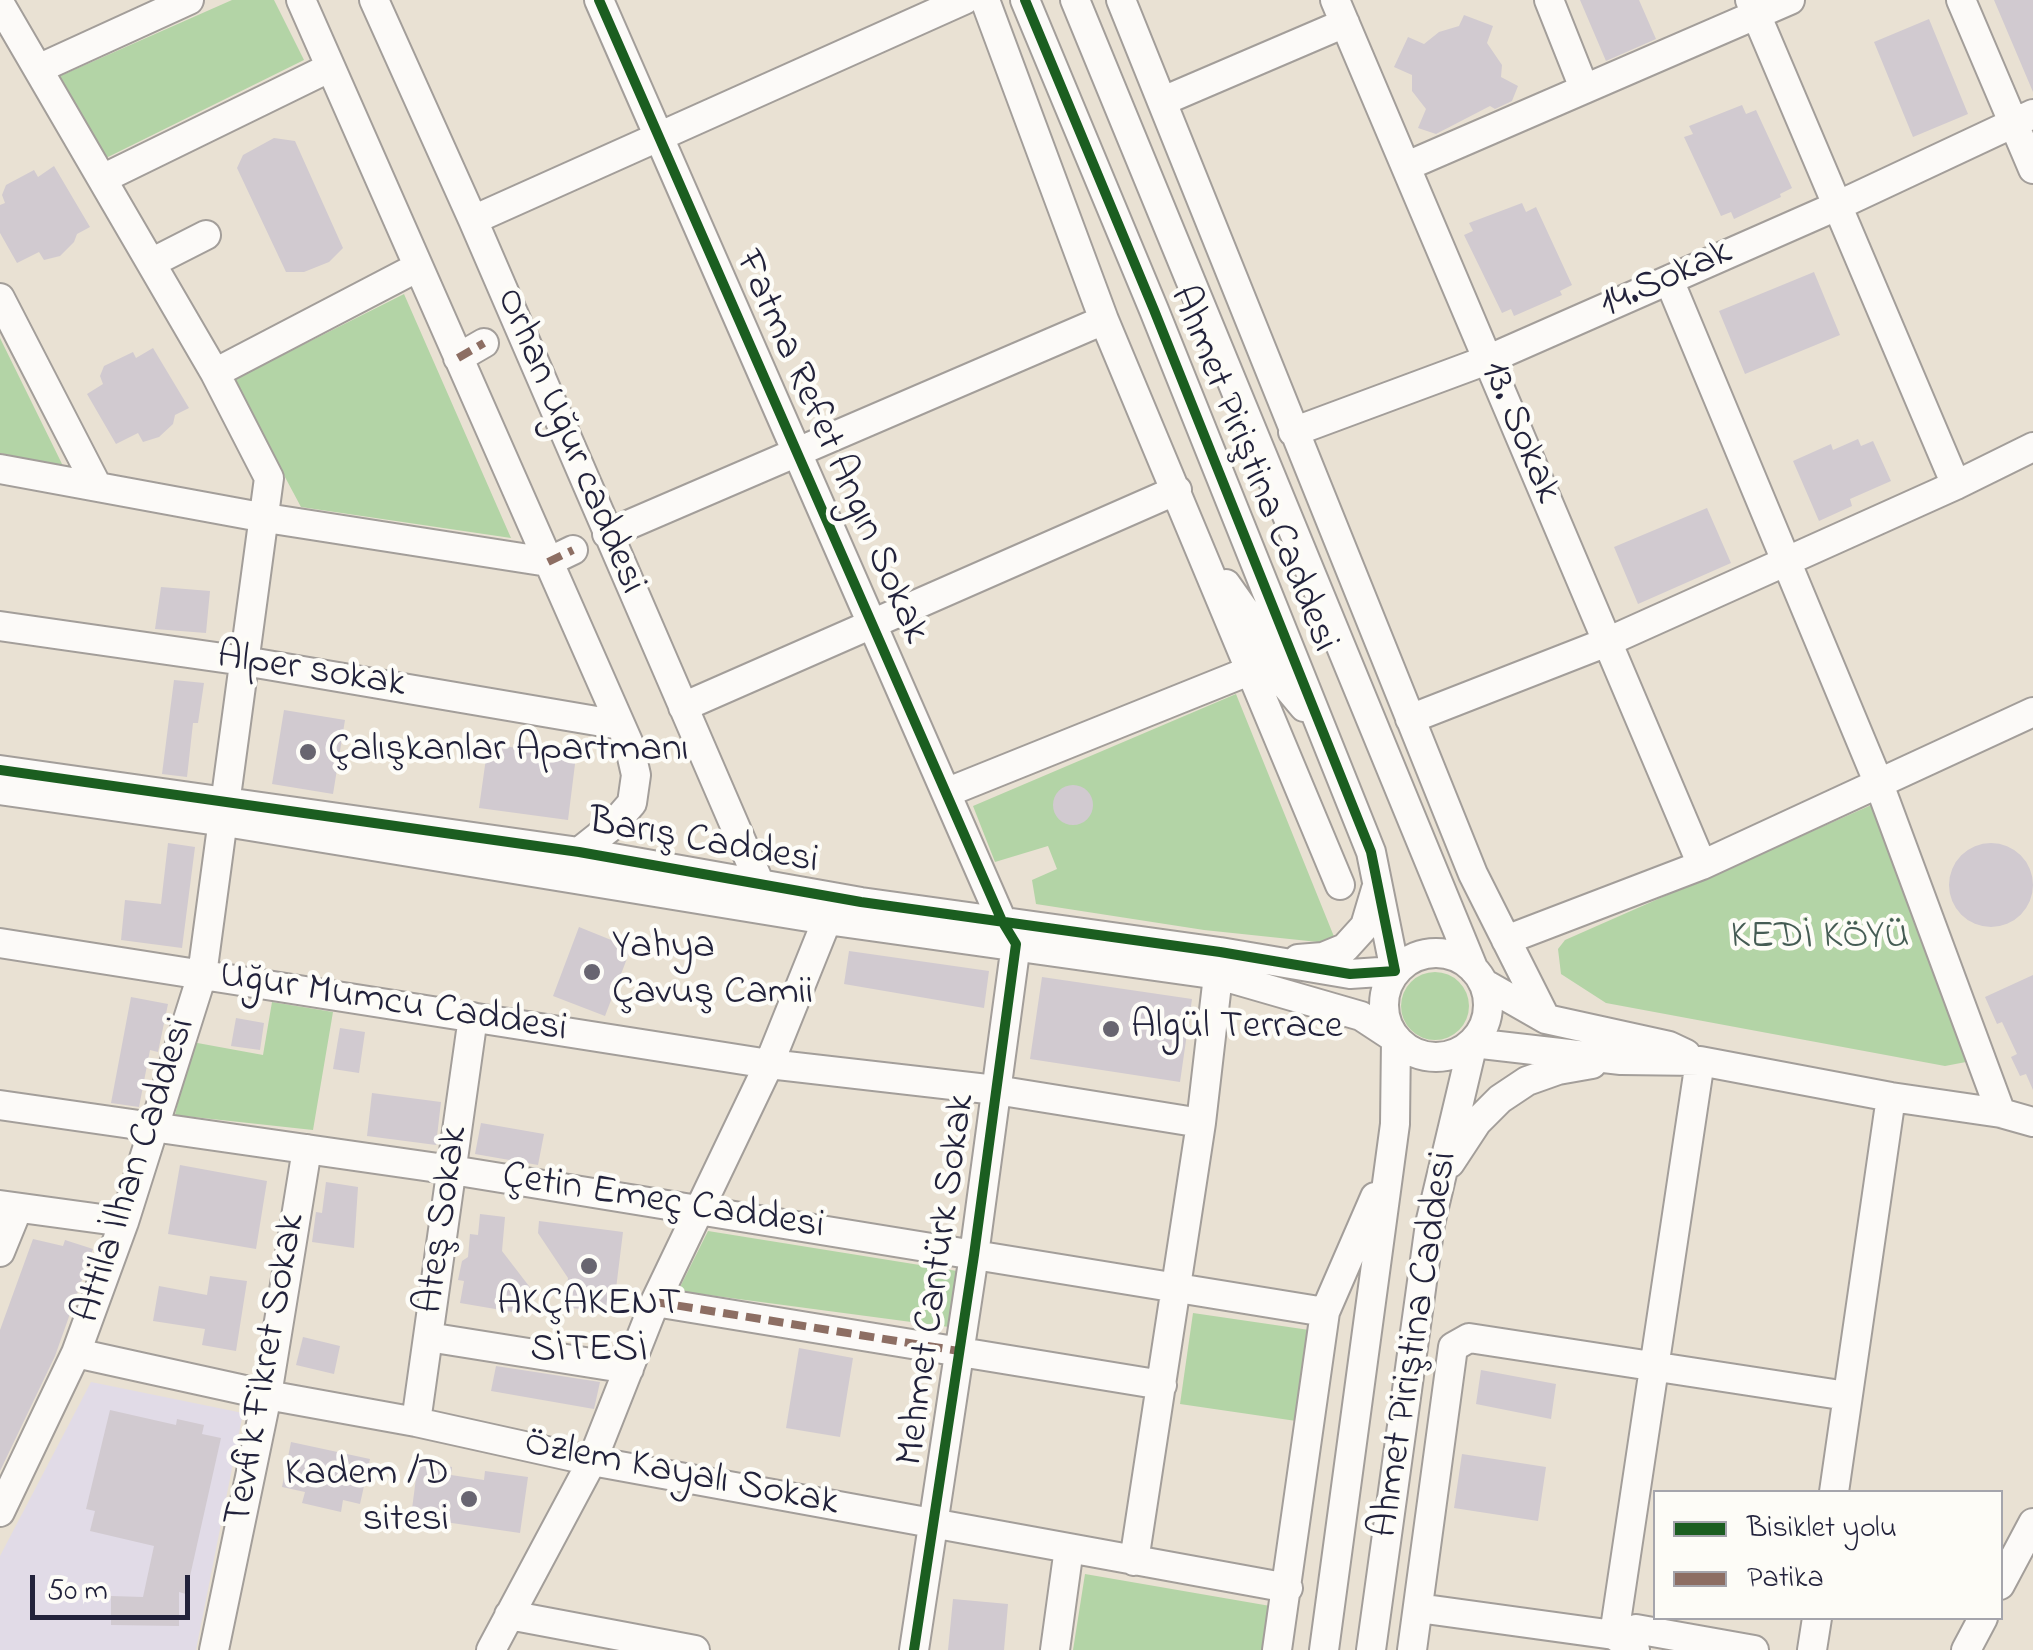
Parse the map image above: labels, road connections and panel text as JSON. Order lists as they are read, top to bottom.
{
  "streets": {
    "street": [
      "14.Sokak",
      "13. Sokak",
      "Orhan Uğur caddesi",
      "Fatma Refet Angın Sokak",
      "Ahmet Piriştina Caddesi",
      "Alper sokak",
      "Barış Caddesi",
      "Uğur Mumcu Caddesi",
      "Attila İlhan Caddesi",
      "Çetin Emeç Caddesi",
      "Ateş Sokak",
      "Mehmet Cantürk Sokak",
      "Tevfik Fikret Sokak",
      "Özlem Kayalı Sokak"
    ]
  },
  "crossings": [
    ["14.Sokak", "13. Sokak"],
    ["Orhan Uğur caddesi", "Barış Caddesi"],
    ["Fatma Refet Angın Sokak", "Barış Caddesi"],
    ["Fatma Refet Angın Sokak", "Mehmet Cantürk Sokak"],
    ["Ahmet Piriştina Caddesi", "Barış Caddesi"],
    ["Alper sokak", "Attila İlhan Caddesi"],
    ["Barış Caddesi", "Attila İlhan Caddesi"],
    ["Barış Caddesi", "Mehmet Cantürk Sokak"],
    ["Uğur Mumcu Caddesi", "Attila İlhan Caddesi"],
    ["Uğur Mumcu Caddesi", "Ateş Sokak"],
    ["Uğur Mumcu Caddesi", "Mehmet Cantürk Sokak"],
    ["Attila İlhan Caddesi", "Çetin Emeç Caddesi"],
    ["Attila İlhan Caddesi", "Özlem Kayalı Sokak"],
    ["Çetin Emeç Caddesi", "Ateş Sokak"],
    ["Çetin Emeç Caddesi", "Mehmet Cantürk Sokak"],
    ["Çetin Emeç Caddesi", "Tevfik Fikret Sokak"],
    ["Ateş Sokak", "Özlem Kayalı Sokak"],
    ["Mehmet Cantürk Sokak", "Özlem Kayalı Sokak"],
    ["Tevfik Fikret Sokak", "Özlem Kayalı Sokak"]
  ],
  "parks": ["KEDİ KÖYÜ"],
  "places": [
    "Çalışkanlar Apartmanı",
    "Yahya Çavuş Camii",
    "Algül Terrace",
    "AKÇAKENT SİTESİ",
    "Kadem /D sitesi"
  ],
  "legend": ["Bisiklet yolu", "Patika"],
  "scale_bar": "50 m"
}
